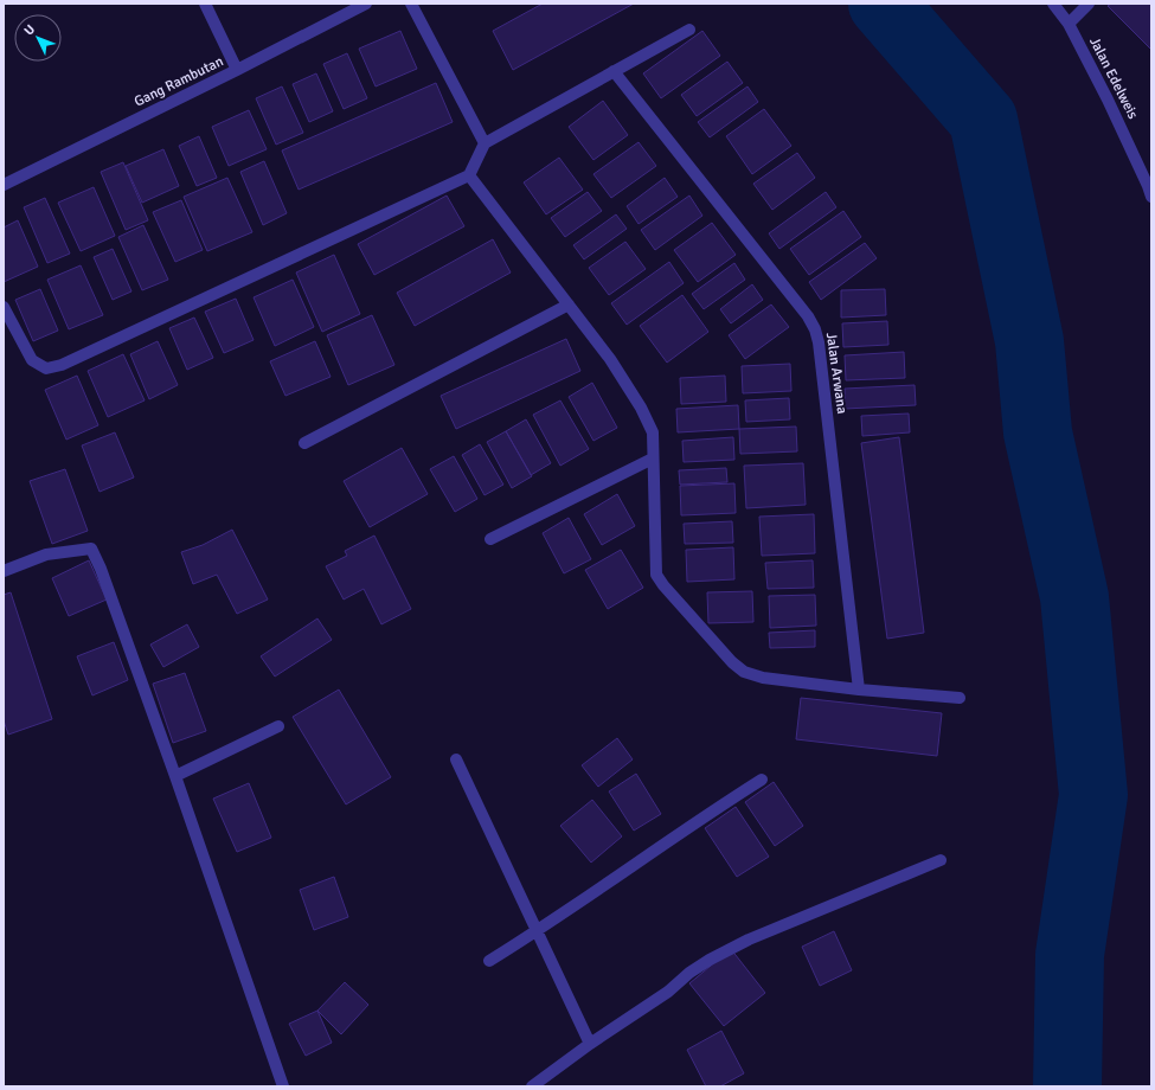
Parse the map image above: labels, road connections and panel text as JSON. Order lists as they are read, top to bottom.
{
  "streets": {
    "street": ["Jalan Edelweis", "Gang Rambutan", "Jalan Arwana"]
  },
  "north": "top left"
}
